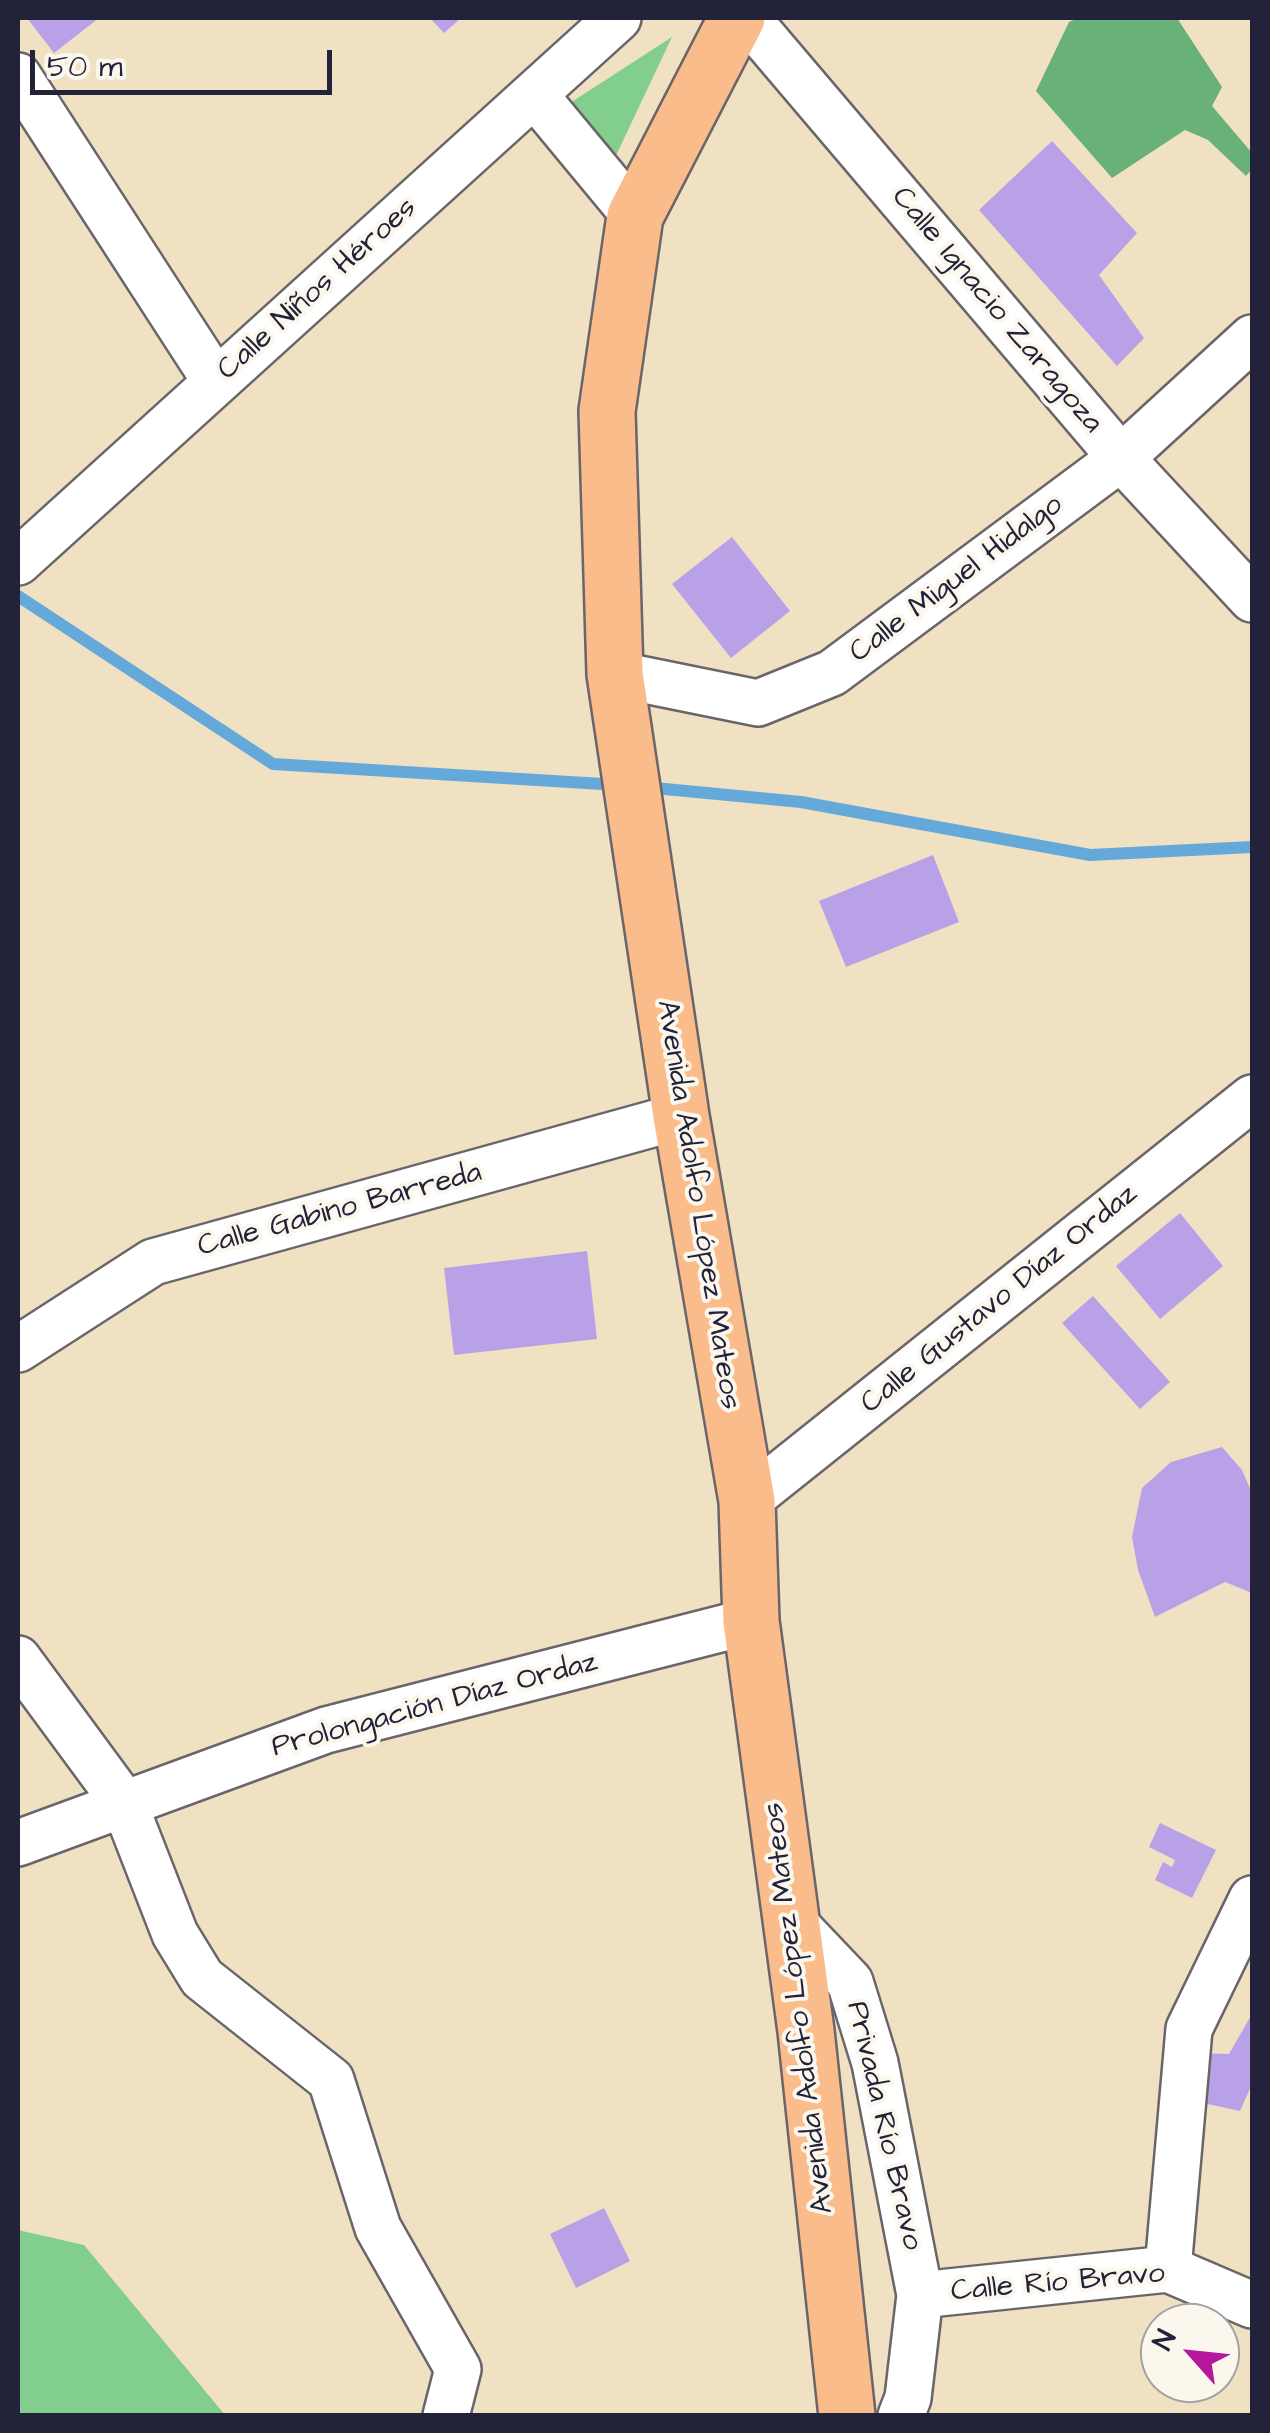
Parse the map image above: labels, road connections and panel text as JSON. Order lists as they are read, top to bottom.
{
  "streets": {
    "main road": ["Avenida Adolfo López Mateos"],
    "street": [
      "Calle Niños Héroes",
      "Calle Ignacio Zaragoza",
      "Calle Miguel Hidalgo",
      "Calle Gabino Barreda",
      "Calle Gustavo Díaz Ordaz",
      "Prolongación Díaz Ordaz",
      "Privada Río Bravo",
      "Calle Río Bravo"
    ]
  },
  "crossings": [
    ["Calle Ignacio Zaragoza", "Calle Miguel Hidalgo"],
    ["Calle Miguel Hidalgo", "Avenida Adolfo López Mateos"],
    ["Avenida Adolfo López Mateos", "Calle Gabino Barreda"],
    ["Avenida Adolfo López Mateos", "Calle Gustavo Díaz Ordaz"],
    ["Avenida Adolfo López Mateos", "Prolongación Díaz Ordaz"],
    ["Avenida Adolfo López Mateos", "Privada Río Bravo"],
    ["Privada Río Bravo", "Calle Río Bravo"]
  ],
  "scale_bar": "50 m",
  "north": "top left"
}
